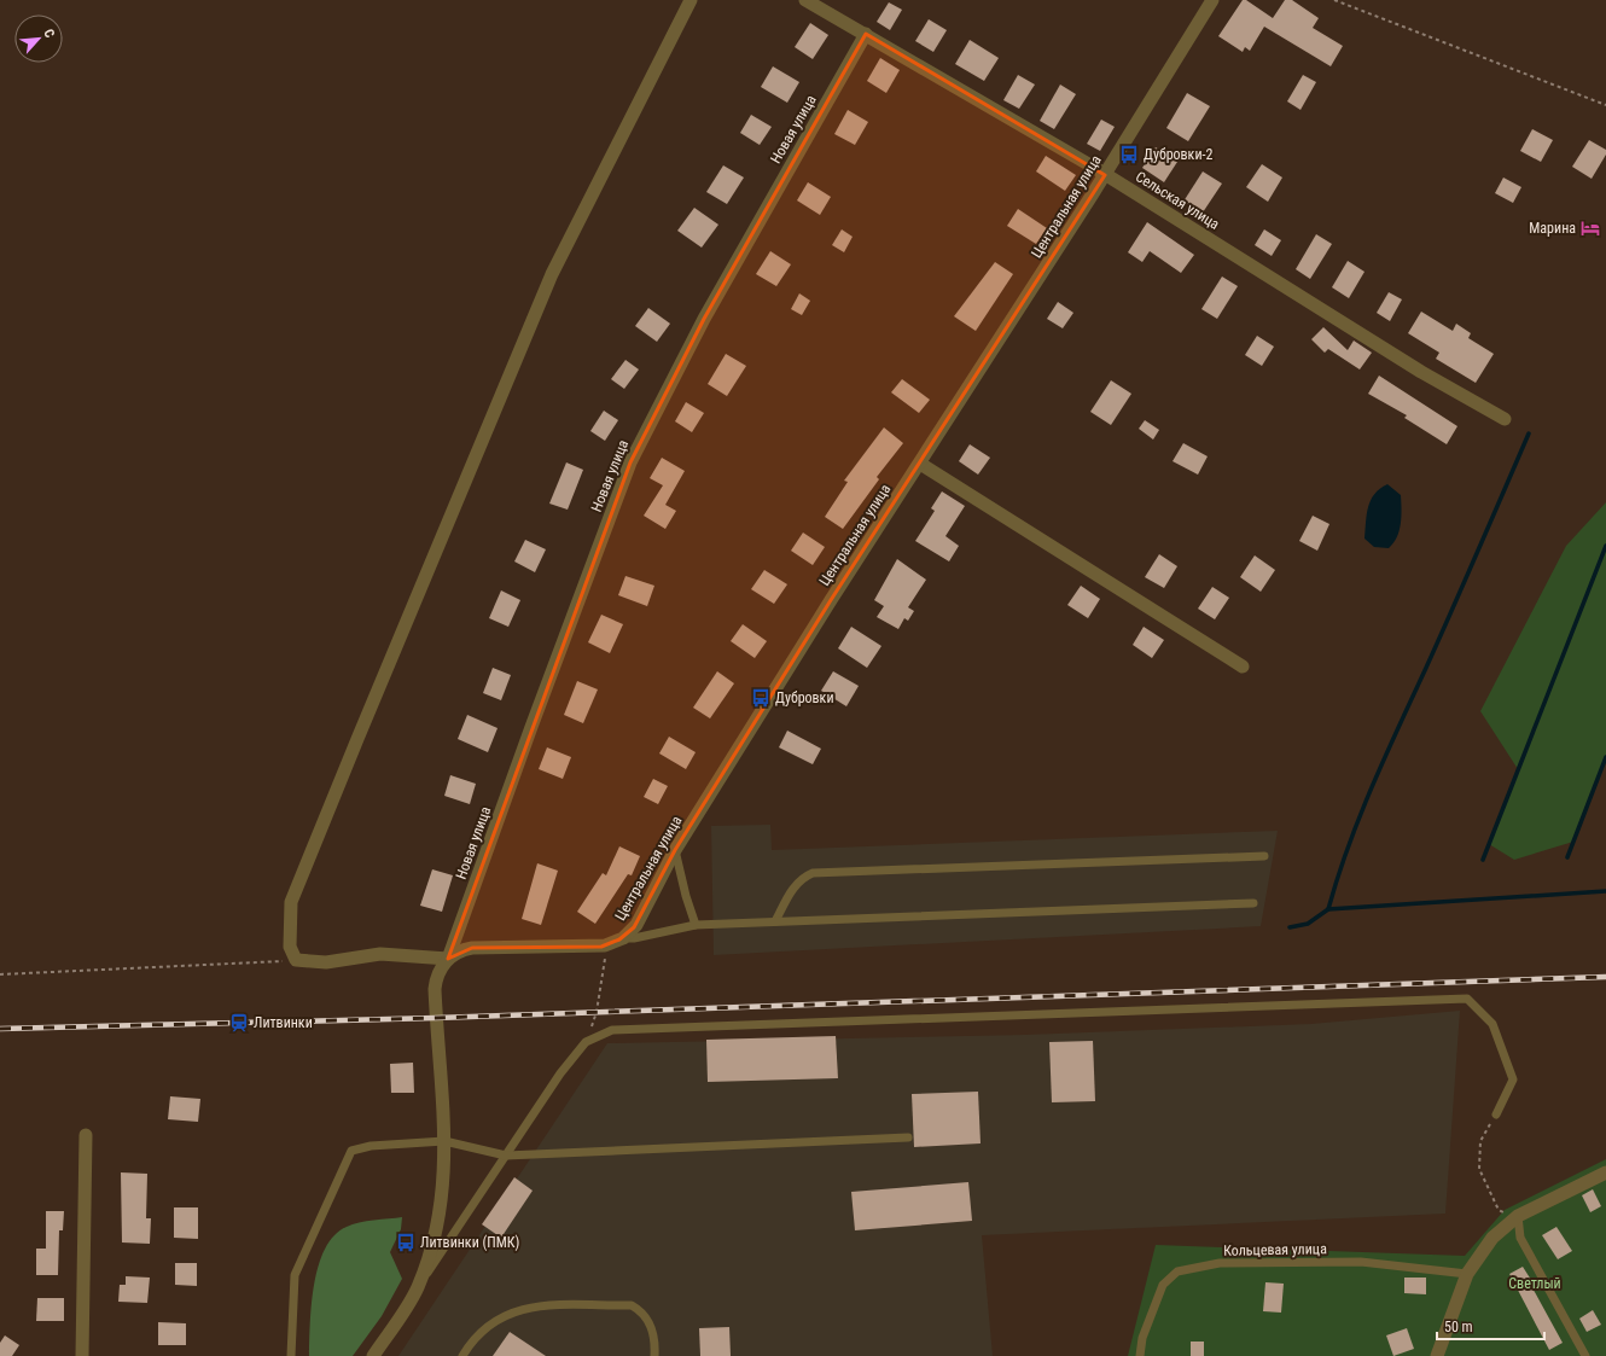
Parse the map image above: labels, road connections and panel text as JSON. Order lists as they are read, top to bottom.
{
  "streets": {
    "street": ["Новая улица", "Сельская улица", "Центральная улица"],
    "lane": ["Кольцевая улица"]
  },
  "crossings": [
    ["Новая улица", "Сельская улица"],
    ["Новая улица", "Центральная улица"],
    ["Сельская улица", "Центральная улица"]
  ],
  "parks": ["Светлый"],
  "places": {
    "bus stop": ["Дубровки-2", "Дубровки", "Литвинки (ПМК)"],
    "hotel": ["Марина"],
    "station": ["Литвинки"]
  },
  "scale_bar": "50 m",
  "north": "top right"
}
